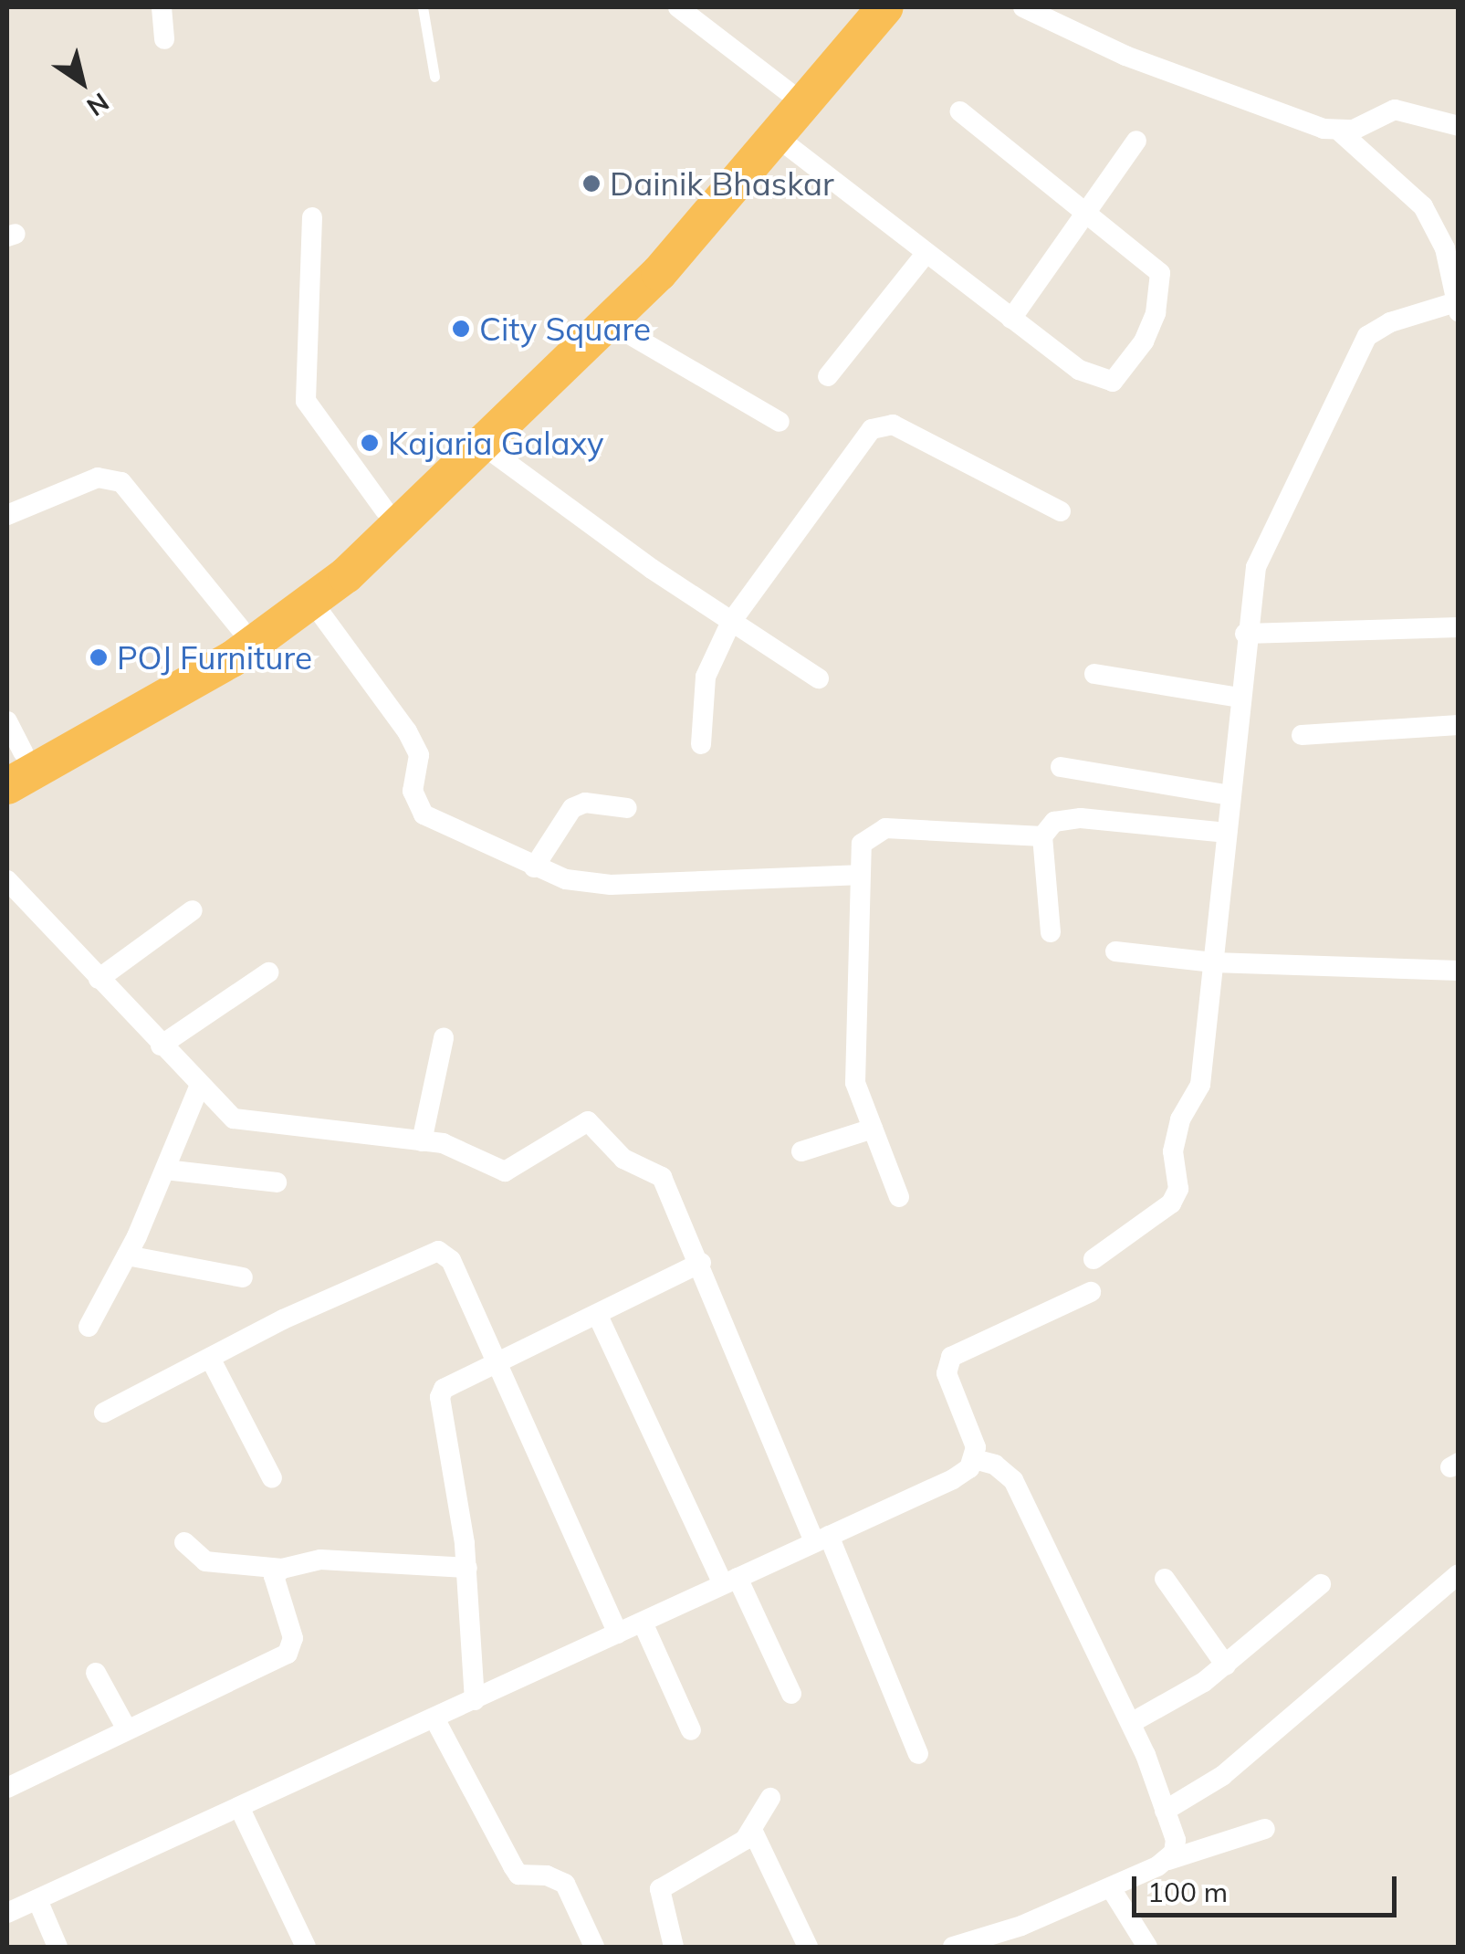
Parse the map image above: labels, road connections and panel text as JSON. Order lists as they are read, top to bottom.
{
  "places": [
    "Dainik Bhaskar",
    "City Square",
    "Kajaria Galaxy",
    "POJ Furniture"
  ],
  "scale_bar": "100 m",
  "north": "bottom right"
}
